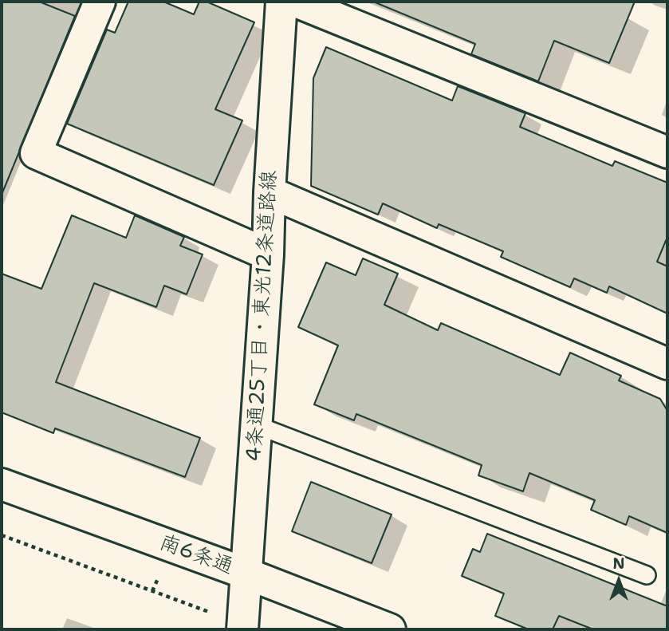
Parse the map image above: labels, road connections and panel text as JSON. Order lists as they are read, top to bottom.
{
  "streets": {
    "street": ["4条通25丁目・東光12条道路線", "南6条通"]
  },
  "crossings": [
    ["4条通25丁目・東光12条道路線", "南6条通"]
  ],
  "north": "top"
}
